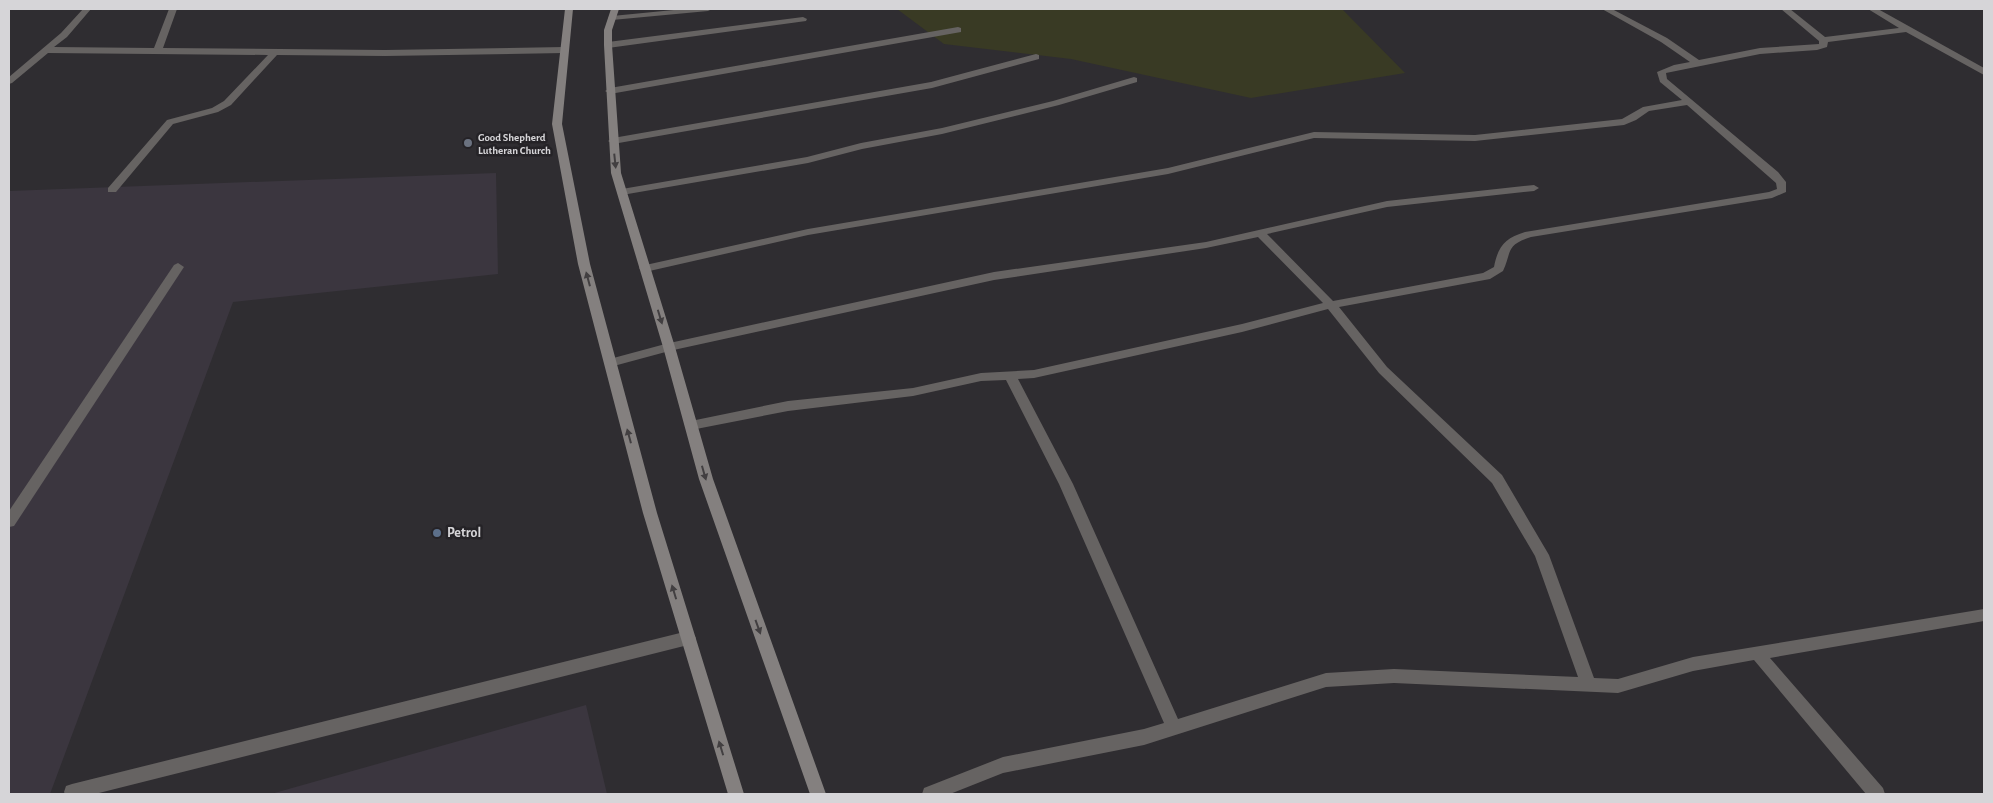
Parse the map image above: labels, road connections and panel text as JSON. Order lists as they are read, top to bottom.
{
  "places": ["Good Shepherd Lutheran Church", "Petrol"]
}
